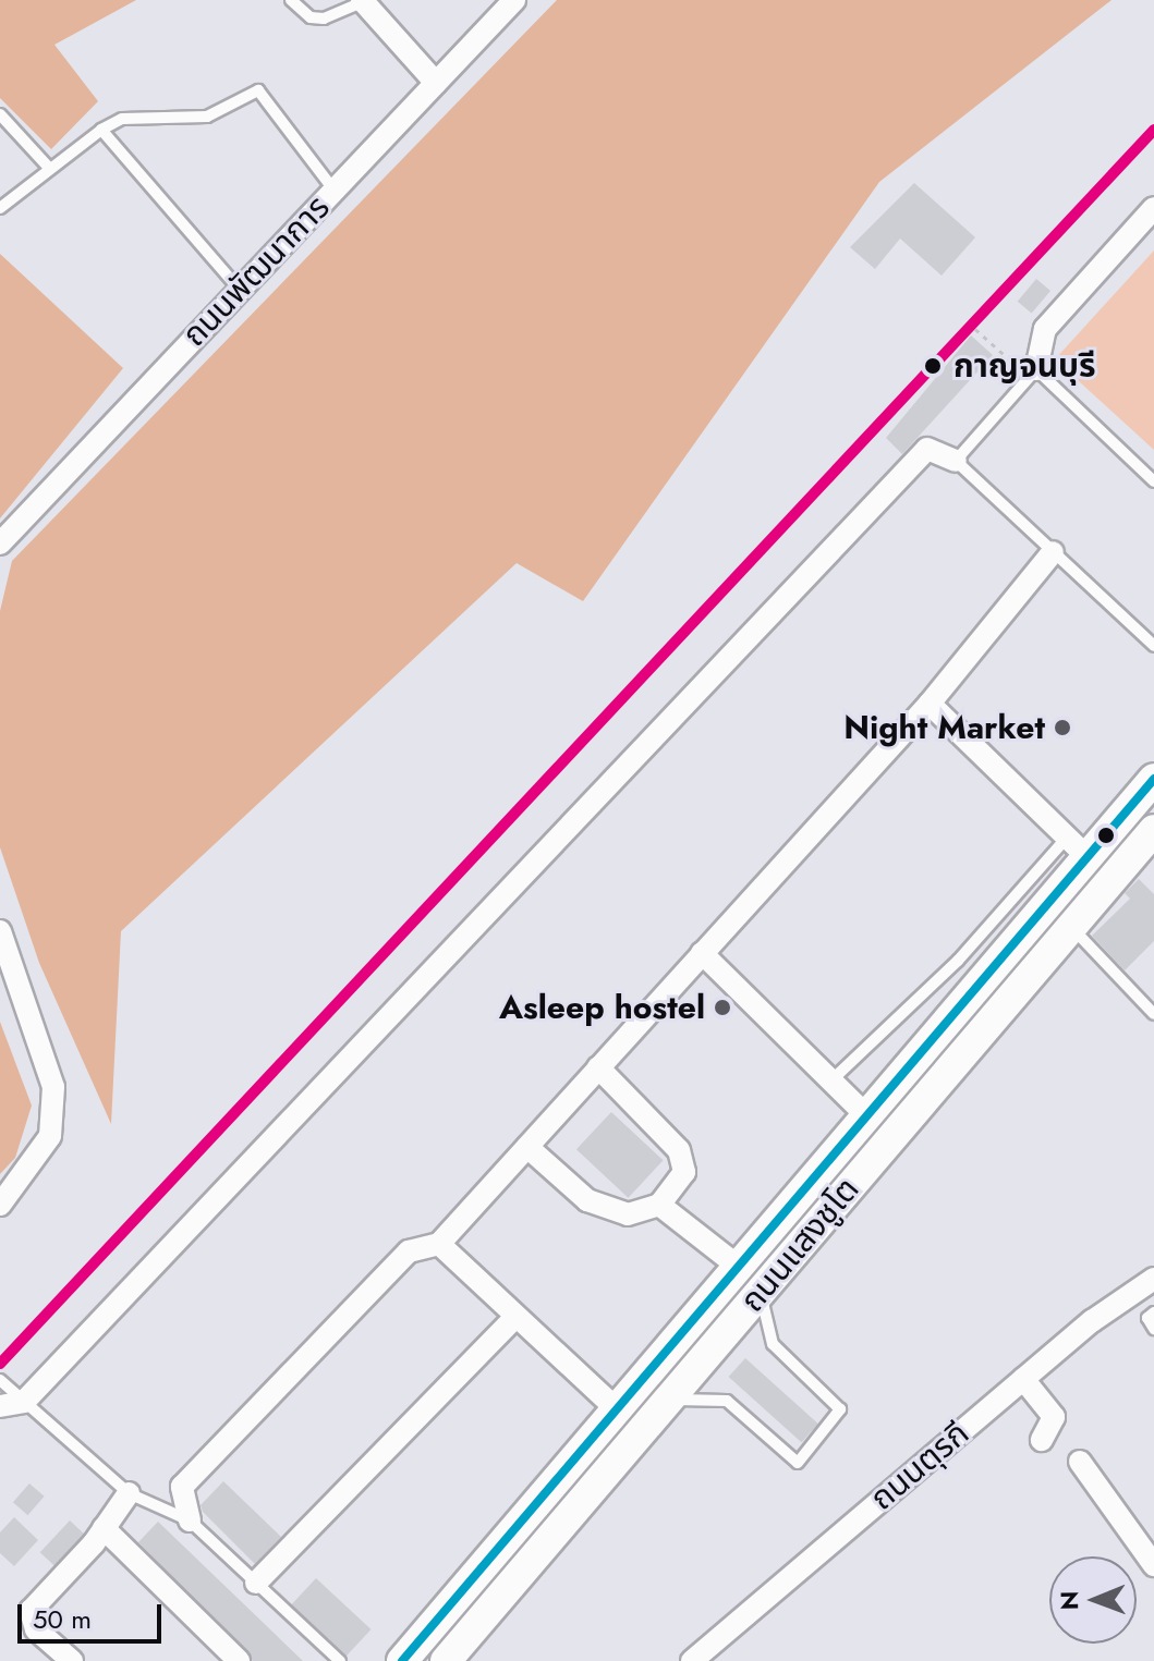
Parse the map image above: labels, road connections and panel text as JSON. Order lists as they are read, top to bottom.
{
  "streets": {
    "main road": ["ถนนแสงชูโต"],
    "street": ["ถนนพัฒนาการ", "ถนนตุรกี"]
  },
  "places": ["กาญจนบุรี", "Night Market", "Asleep hostel"],
  "scale_bar": "50 m",
  "north": "left"
}
